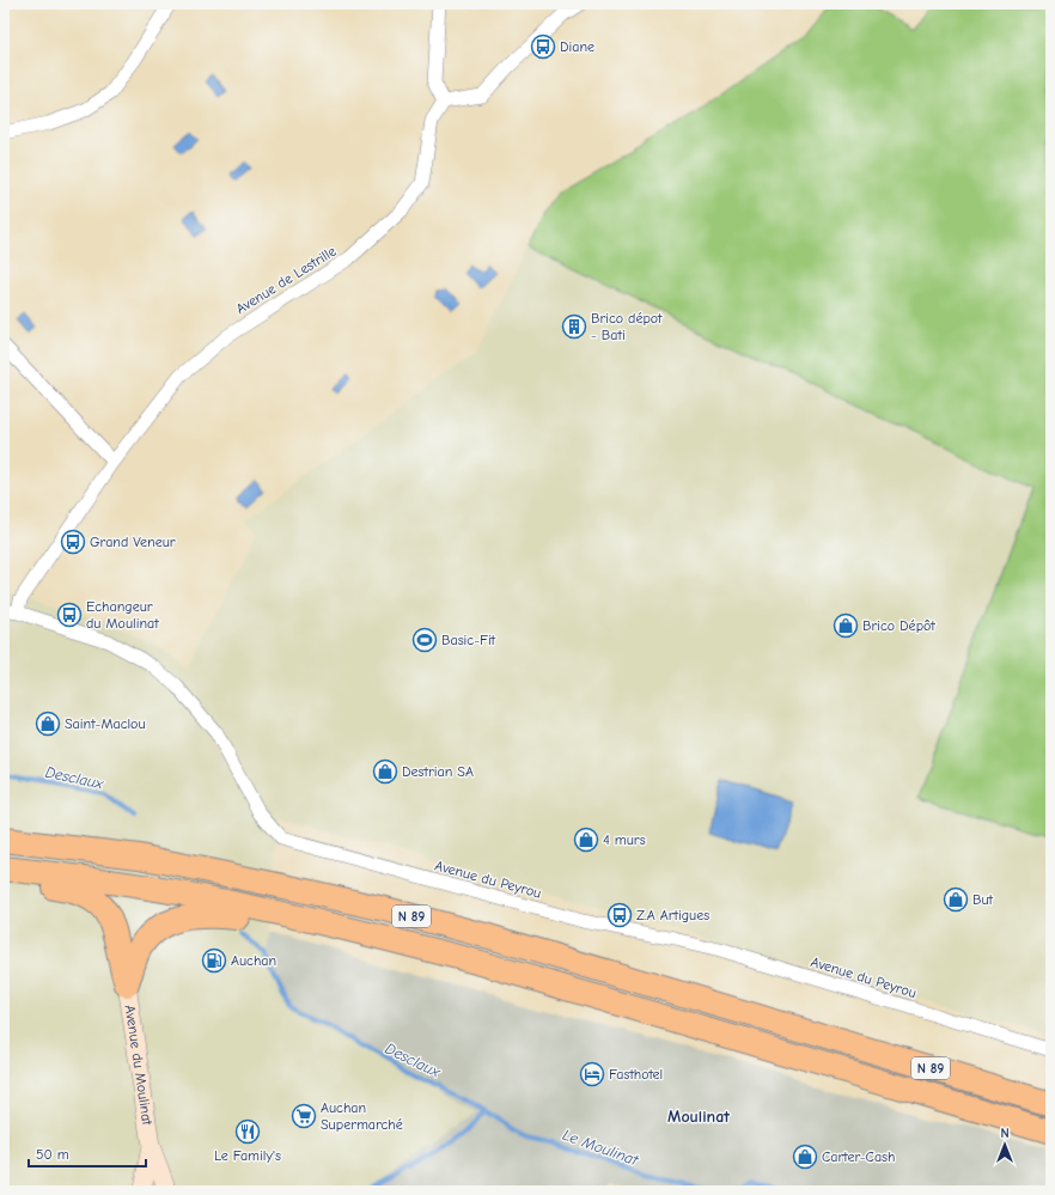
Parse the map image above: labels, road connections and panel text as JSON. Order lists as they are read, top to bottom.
{
  "streets": {
    "highway": ["N 89"],
    "street": ["Avenue de Lestrille", "Avenue du Peyrou", "Avenue du Moulinat"]
  },
  "crossings": [
    ["Avenue de Lestrille", "Avenue du Peyrou"]
  ],
  "districts": ["Moulinat"],
  "water": ["Desclaux", "Le Moulinat"],
  "places": {
    "bus stop": [
      "Diane",
      "Grand Veneur",
      "Echangeur du Moulinat",
      "Z.A Artigues"
    ],
    "building": ["Brico dépot - Bati"],
    "shop": [
      "Brico Dépôt",
      "Saint-Maclou",
      "Destrian SA",
      "4 murs",
      "But",
      "Carter-Cash"
    ],
    "sports": ["Basic-Fit"],
    "fuel station": ["Auchan"],
    "hotel": ["Fasthotel"],
    "supermarket": ["Auchan Supermarché"],
    "restaurant": ["Le Family's"]
  },
  "scale_bar": "50 m",
  "north": "top"
}
